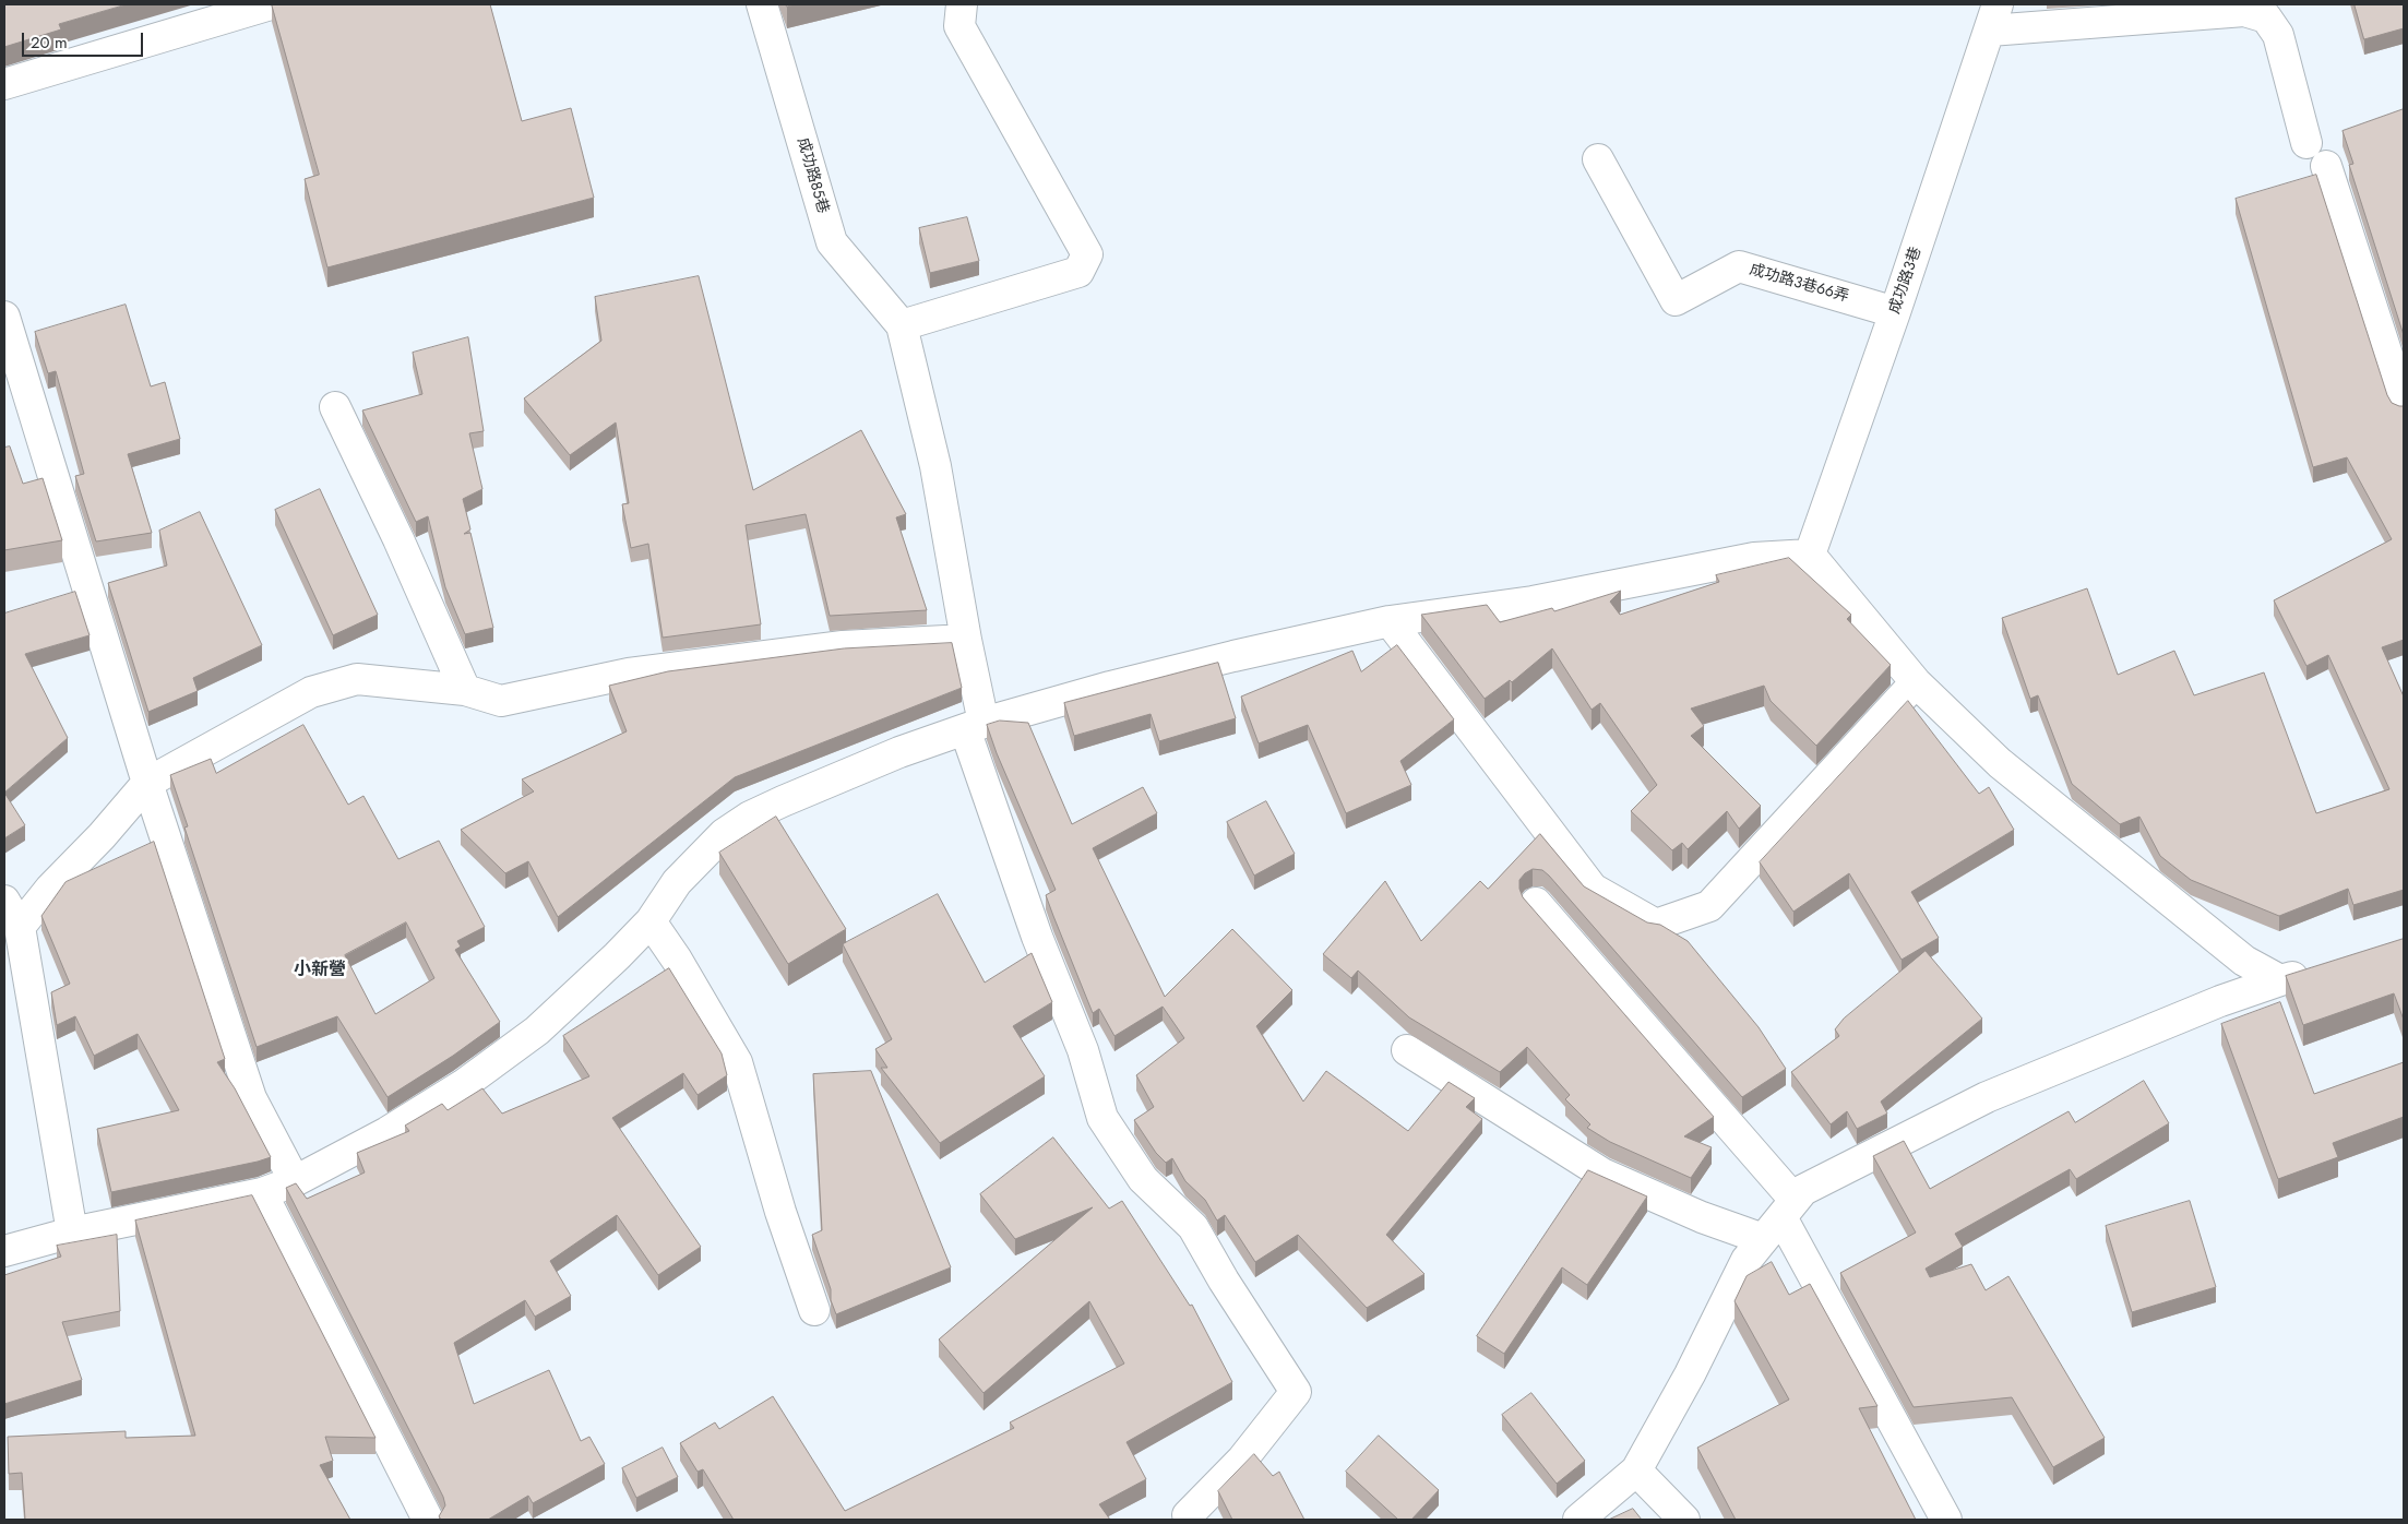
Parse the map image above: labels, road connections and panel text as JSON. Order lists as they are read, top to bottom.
{
  "streets": {
    "street": ["成功路85巷", "成功路3巷", "成功路3巷66弄"]
  },
  "crossings": [
    ["成功路3巷", "成功路3巷66弄"]
  ],
  "districts": ["小新營"],
  "scale_bar": "20 m"
}
